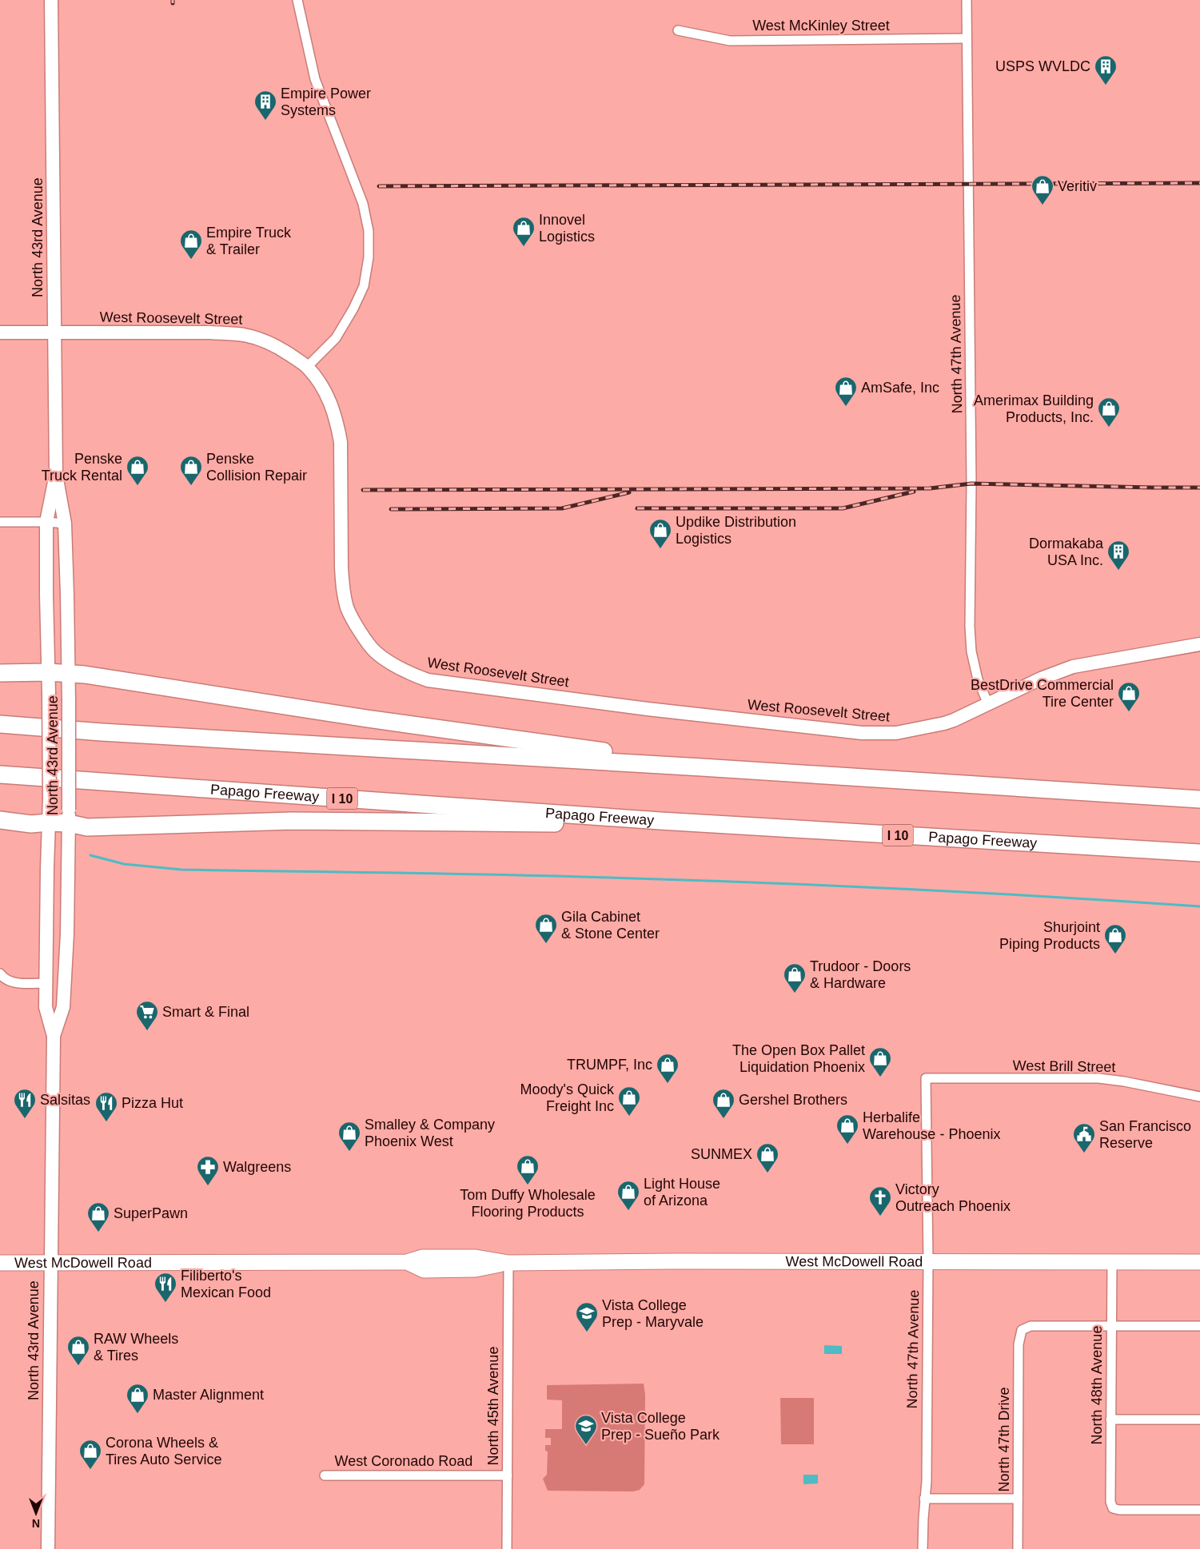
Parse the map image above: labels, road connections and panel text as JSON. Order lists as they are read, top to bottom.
{
  "streets": {
    "highway": ["Papago Freeway", "I 10"],
    "main road": ["North 43rd Avenue", "West Roosevelt Street", "West McDowell Road"],
    "street": [
      "West McKinley Street",
      "North 47th Avenue",
      "West Brill Street",
      "North 48th Avenue",
      "North 45th Avenue",
      "North 47th Drive",
      "West Coronado Road"
    ]
  },
  "crossings": [
    ["West McKinley Street", "North 47th Avenue"],
    ["North 43rd Avenue", "West Roosevelt Street"],
    ["North 43rd Avenue", "West McDowell Road"],
    ["West Roosevelt Street", "North 47th Avenue"],
    ["North 47th Avenue", "West Brill Street"],
    ["North 47th Avenue", "West McDowell Road"],
    ["West McDowell Road", "North 48th Avenue"],
    ["West McDowell Road", "North 45th Avenue"],
    ["North 48th Avenue", "North 47th Drive"],
    ["North 45th Avenue", "West Coronado Road"]
  ],
  "places": {
    "building": ["USPS WVLDC", "Empire Power Systems", "Dormakaba USA Inc."],
    "shop": [
      "Veritiv",
      "Innovel Logistics",
      "Empire Truck & Trailer",
      "AmSafe, Inc",
      "Amerimax Building Products, Inc.",
      "Penske Truck Rental",
      "Penske Collision Repair",
      "Updike Distribution Logistics",
      "BestDrive Commercial Tire Center",
      "Gila Cabinet & Stone Center",
      "Shurjoint Piping Products",
      "Trudoor - Doors & Hardware",
      "The Open Box Pallet Liquidation Phoenix",
      "TRUMPF, Inc",
      "Moody's Quick Freight Inc",
      "Gershel Brothers",
      "Herbalife Warehouse - Phoenix",
      "Smalley & Company Phoenix West",
      "SUNMEX",
      "Tom Duffy Wholesale Flooring Products",
      "Light House of Arizona",
      "SuperPawn",
      "RAW Wheels & Tires",
      "Master Alignment",
      "Corona Wheels & Tires Auto Service"
    ],
    "supermarket": ["Smart & Final"],
    "restaurant": ["Salsitas", "Pizza Hut", "Filiberto's Mexican Food"],
    "public building": ["San Francisco Reserve"],
    "pharmacy": ["Walgreens"],
    "church": ["Victory Outreach Phoenix"],
    "school or university": ["Vista College Prep - Maryvale", "Vista College Prep - Sueño Park"]
  },
  "north": "bottom"
}
